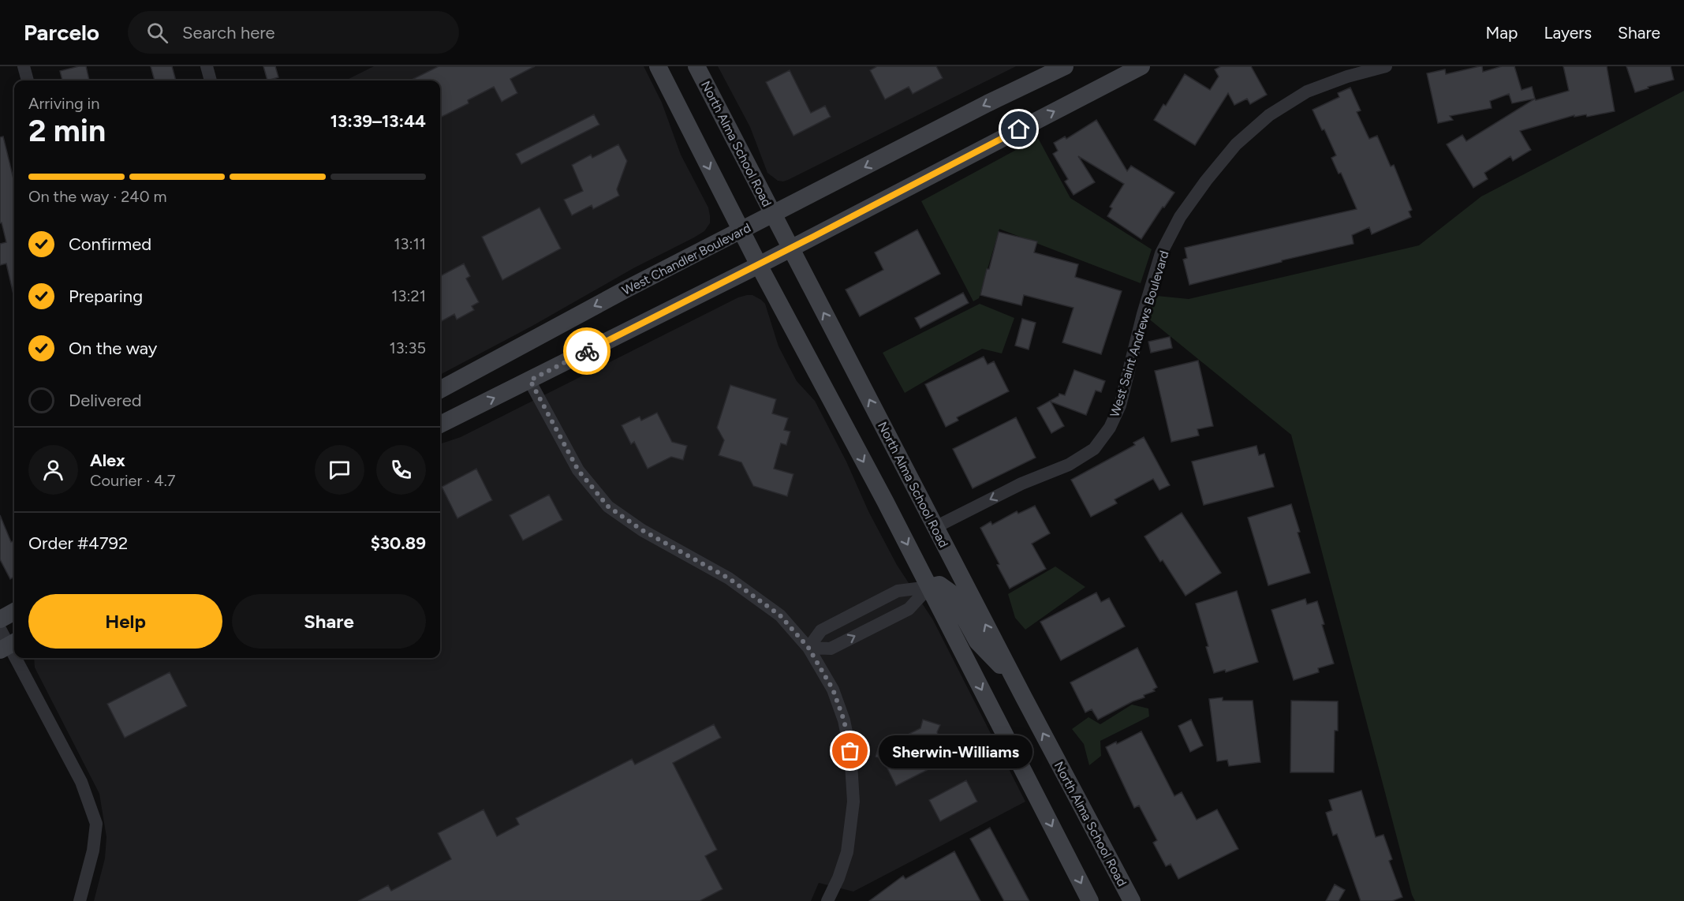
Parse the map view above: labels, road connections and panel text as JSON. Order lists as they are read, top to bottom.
{
  "streets": {
    "main road": ["North Alma School Road", "West Chandler Boulevard"],
    "street": ["West Saint Andrews Boulevard"]
  },
  "crossings": [
    ["North Alma School Road", "West Chandler Boulevard"],
    ["North Alma School Road", "West Saint Andrews Boulevard"]
  ],
  "one_way": ["West Saint Andrews Boulevard"],
  "places": ["Sherwin-Williams"],
  "page": {
    "header": "Parcelo",
    "search": "Search here",
    "nav": ["Map", "Layers", "Share"],
    "heading": ["2 min", "Arriving in", "13:39–13:44"],
    "panel": [
      "Alex",
      "Courier · 4.7",
      "Order #4792",
      "$30.89"
    ],
    "bar": "On the way · 240 m",
    "list": [
      ["Confirmed", "13:11"],
      ["Preparing", "13:21"],
      ["On the way", "13:35"],
      "Delivered"
    ],
    "buttons": ["Help", "Share"],
    "bubble": "Sherwin-Williams"
  }
}
